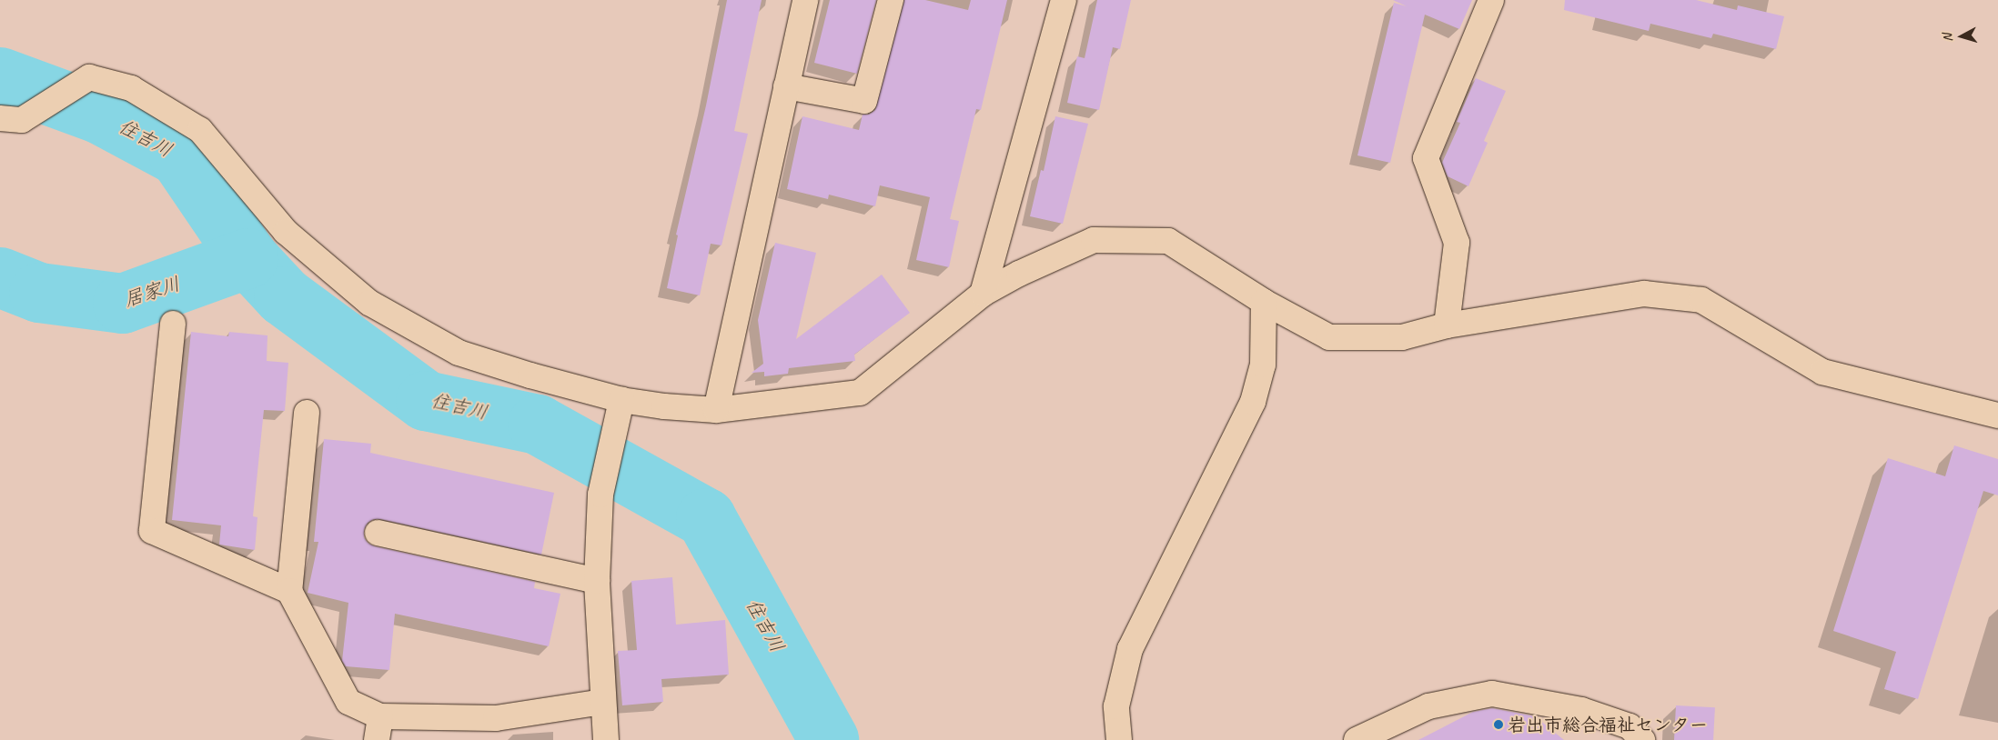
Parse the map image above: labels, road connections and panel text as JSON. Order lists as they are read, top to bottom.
{
  "water": ["住吉川", "居家川"],
  "places": ["岩出市総合福祉センター"],
  "north": "left"
}
